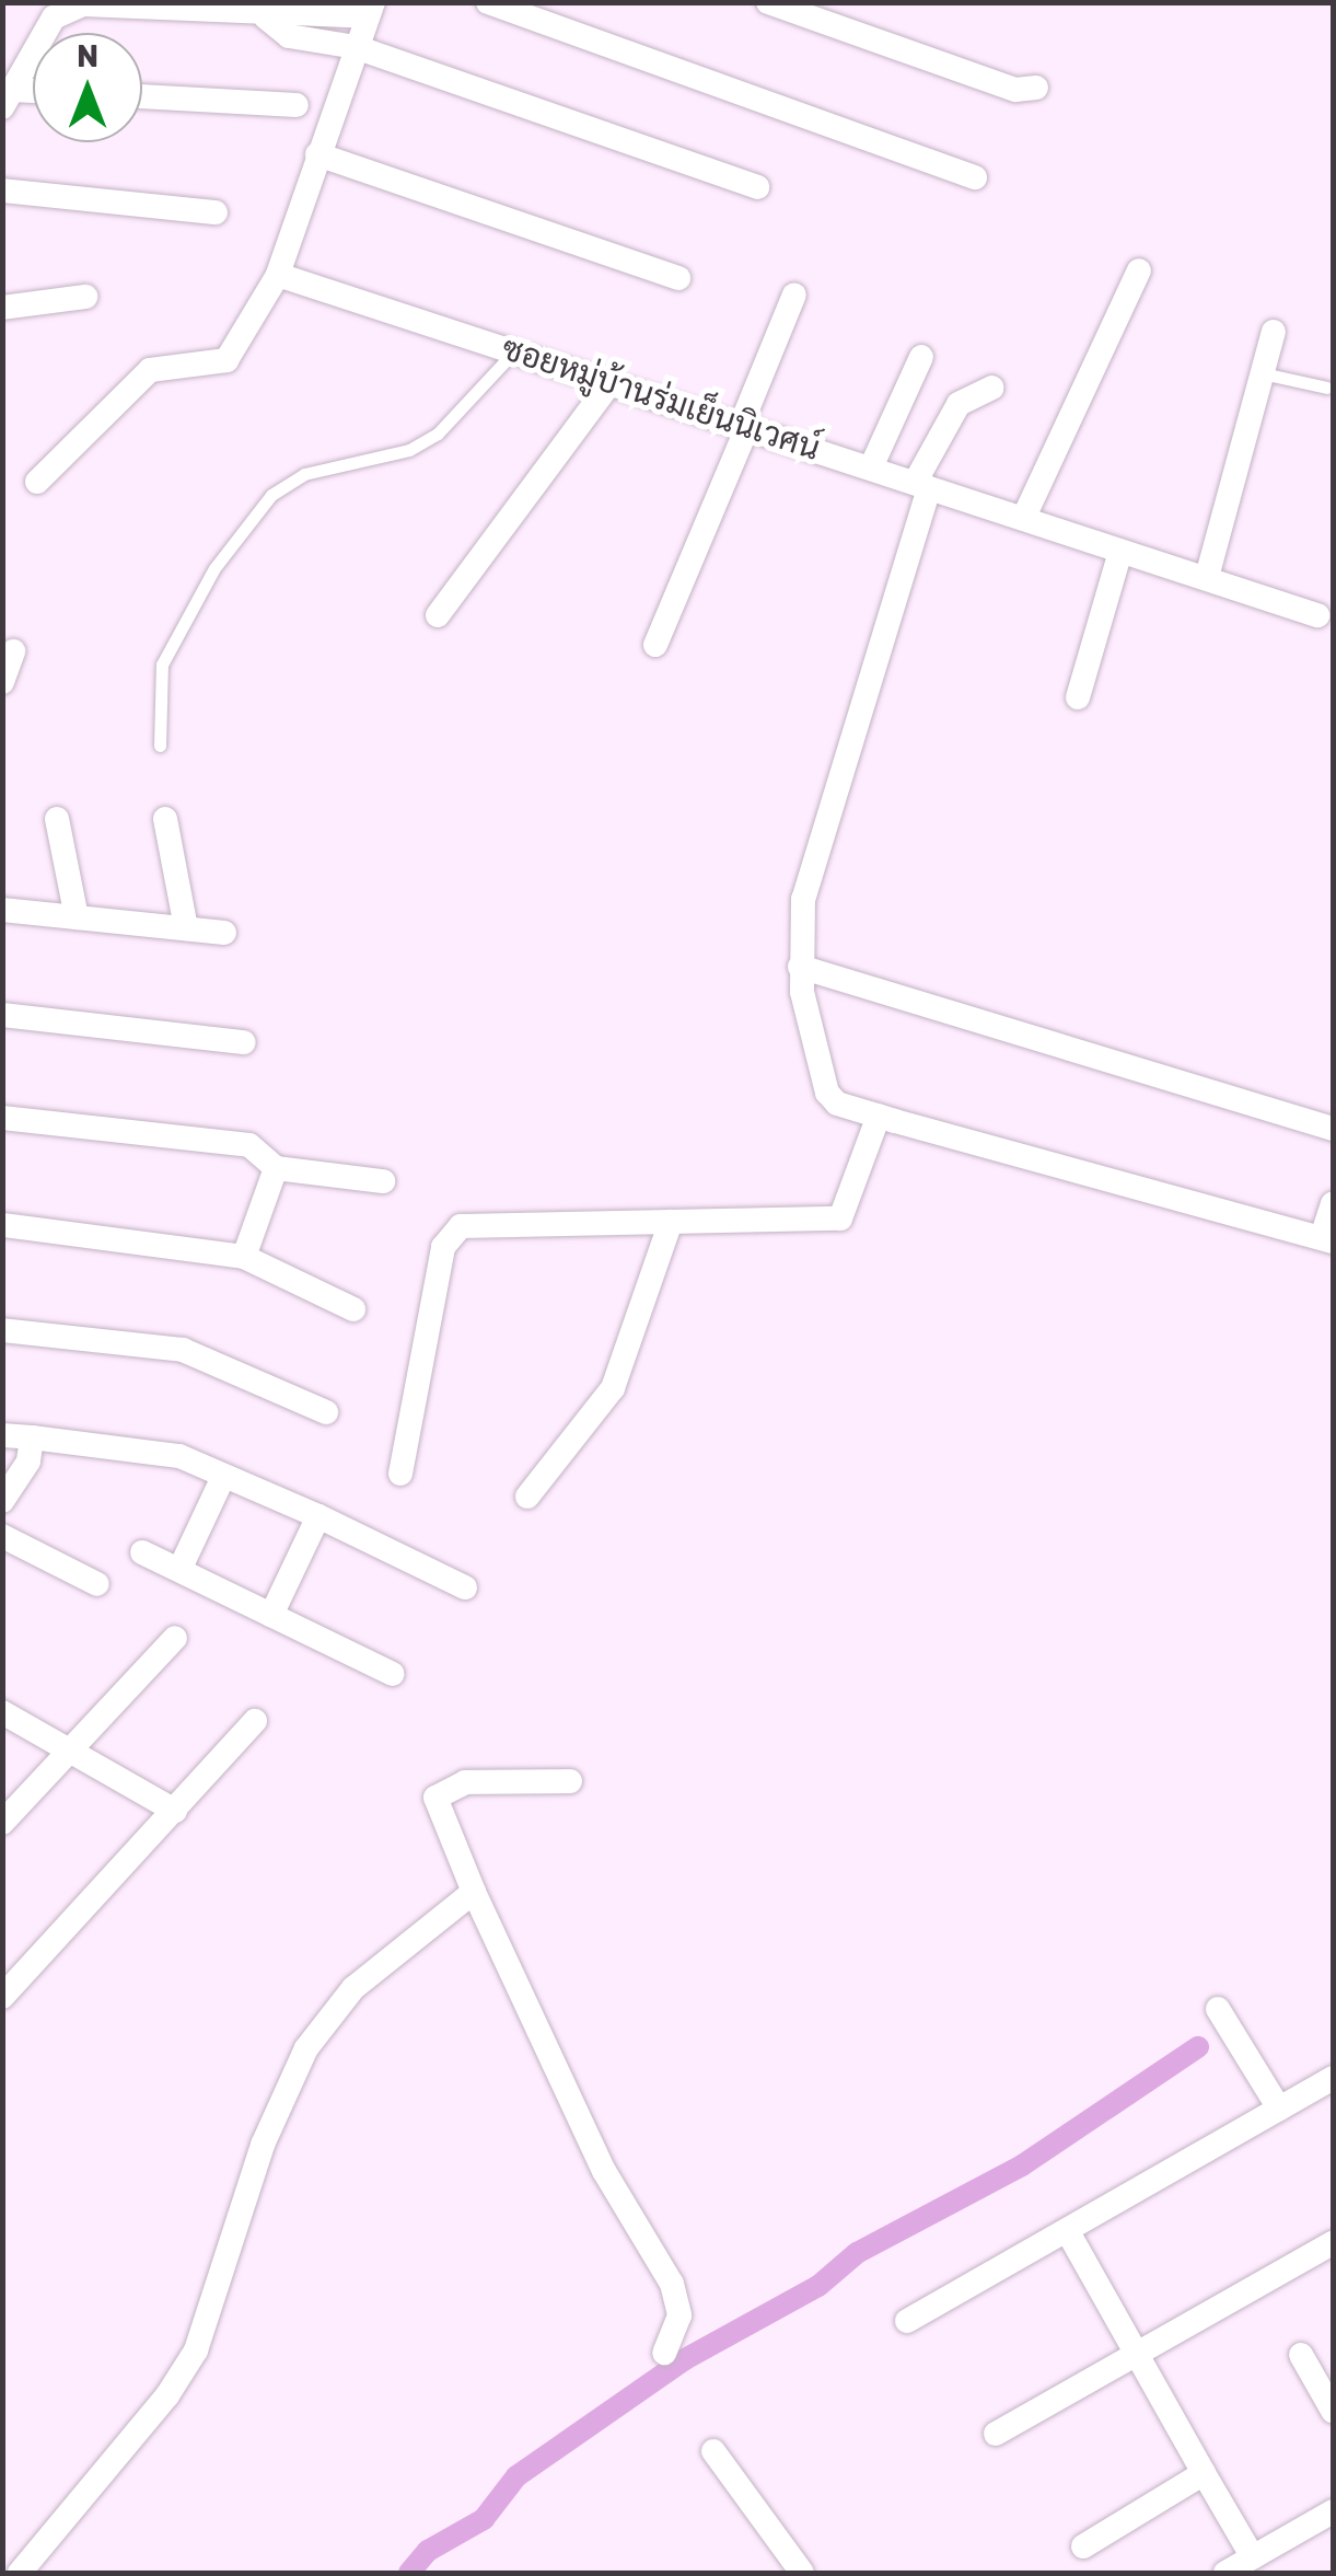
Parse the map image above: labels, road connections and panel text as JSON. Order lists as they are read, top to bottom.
{
  "streets": {
    "street": ["ซอยหมู่บ้านร่มเย็นนิเวศน์"]
  },
  "north": "top"
}
